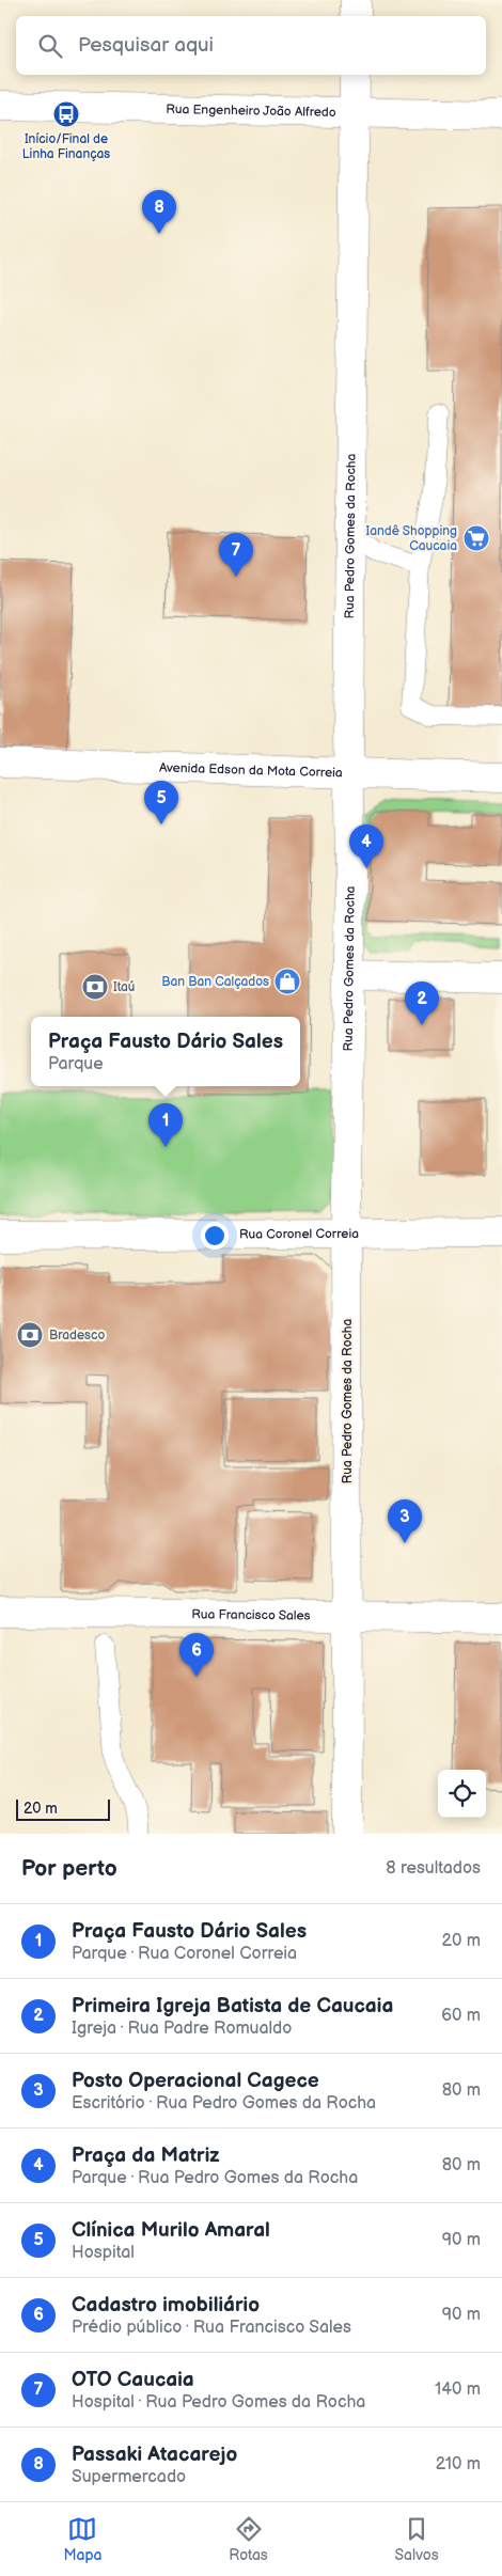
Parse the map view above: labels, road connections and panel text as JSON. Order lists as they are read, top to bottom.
{
  "streets": {
    "street": [
      "Rua Engenheiro João Alfredo",
      "Rua Pedro Gomes da Rocha",
      "Avenida Edson da Mota Correia",
      "Rua Coronel Correia",
      "Rua Francisco Sales"
    ]
  },
  "crossings": [
    ["Rua Engenheiro João Alfredo", "Rua Pedro Gomes da Rocha"],
    ["Rua Pedro Gomes da Rocha", "Avenida Edson da Mota Correia"],
    ["Rua Pedro Gomes da Rocha", "Rua Coronel Correia"],
    ["Rua Pedro Gomes da Rocha", "Rua Francisco Sales"]
  ],
  "places": {
    "bus stop": ["Início/Final de Linha Finanças"],
    "supermarket": ["Iandê Shopping Caucaia"],
    "shop": ["Ban Ban Calçados"],
    "bank": ["Itaú", "Bradesco"]
  },
  "scale_bar": "20 m",
  "page": {
    "search": "Pesquisar aqui",
    "pins": [
      "8",
      "7",
      "5",
      "4",
      "2",
      "1",
      "3",
      "6"
    ],
    "popup": ["Praça Fausto Dário Sales", "Parque"],
    "scale": "20 m",
    "heading": ["Por perto", "8 resultados"],
    "list": [
      {
        "mark": "1",
        "name": "Praça Fausto Dário Sales",
        "note": "Parque · Rua Coronel Correia",
        "value": "20 m"
      },
      {
        "mark": "2",
        "name": "Primeira Igreja Batista de Caucaia",
        "note": "Igreja · Rua Padre Romualdo",
        "value": "60 m"
      },
      {
        "mark": "3",
        "name": "Posto Operacional Cagece",
        "note": "Escritório · Rua Pedro Gomes da Rocha",
        "value": "80 m"
      },
      {
        "mark": "4",
        "name": "Praça da Matriz",
        "note": "Parque · Rua Pedro Gomes da Rocha",
        "value": "80 m"
      },
      {
        "mark": "5",
        "name": "Clínica Murilo Amaral",
        "note": "Hospital",
        "value": "90 m"
      },
      {
        "mark": "6",
        "name": "Cadastro imobiliário",
        "note": "Prédio público · Rua Francisco Sales",
        "value": "90 m"
      },
      {
        "mark": "7",
        "name": "OTO Caucaia",
        "note": "Hospital · Rua Pedro Gomes da Rocha",
        "value": "140 m"
      },
      {
        "mark": "8",
        "name": "Passaki Atacarejo",
        "note": "Supermercado",
        "value": "210 m"
      }
    ],
    "nav": ["Mapa", "Rotas", "Salvos"]
  }
}
